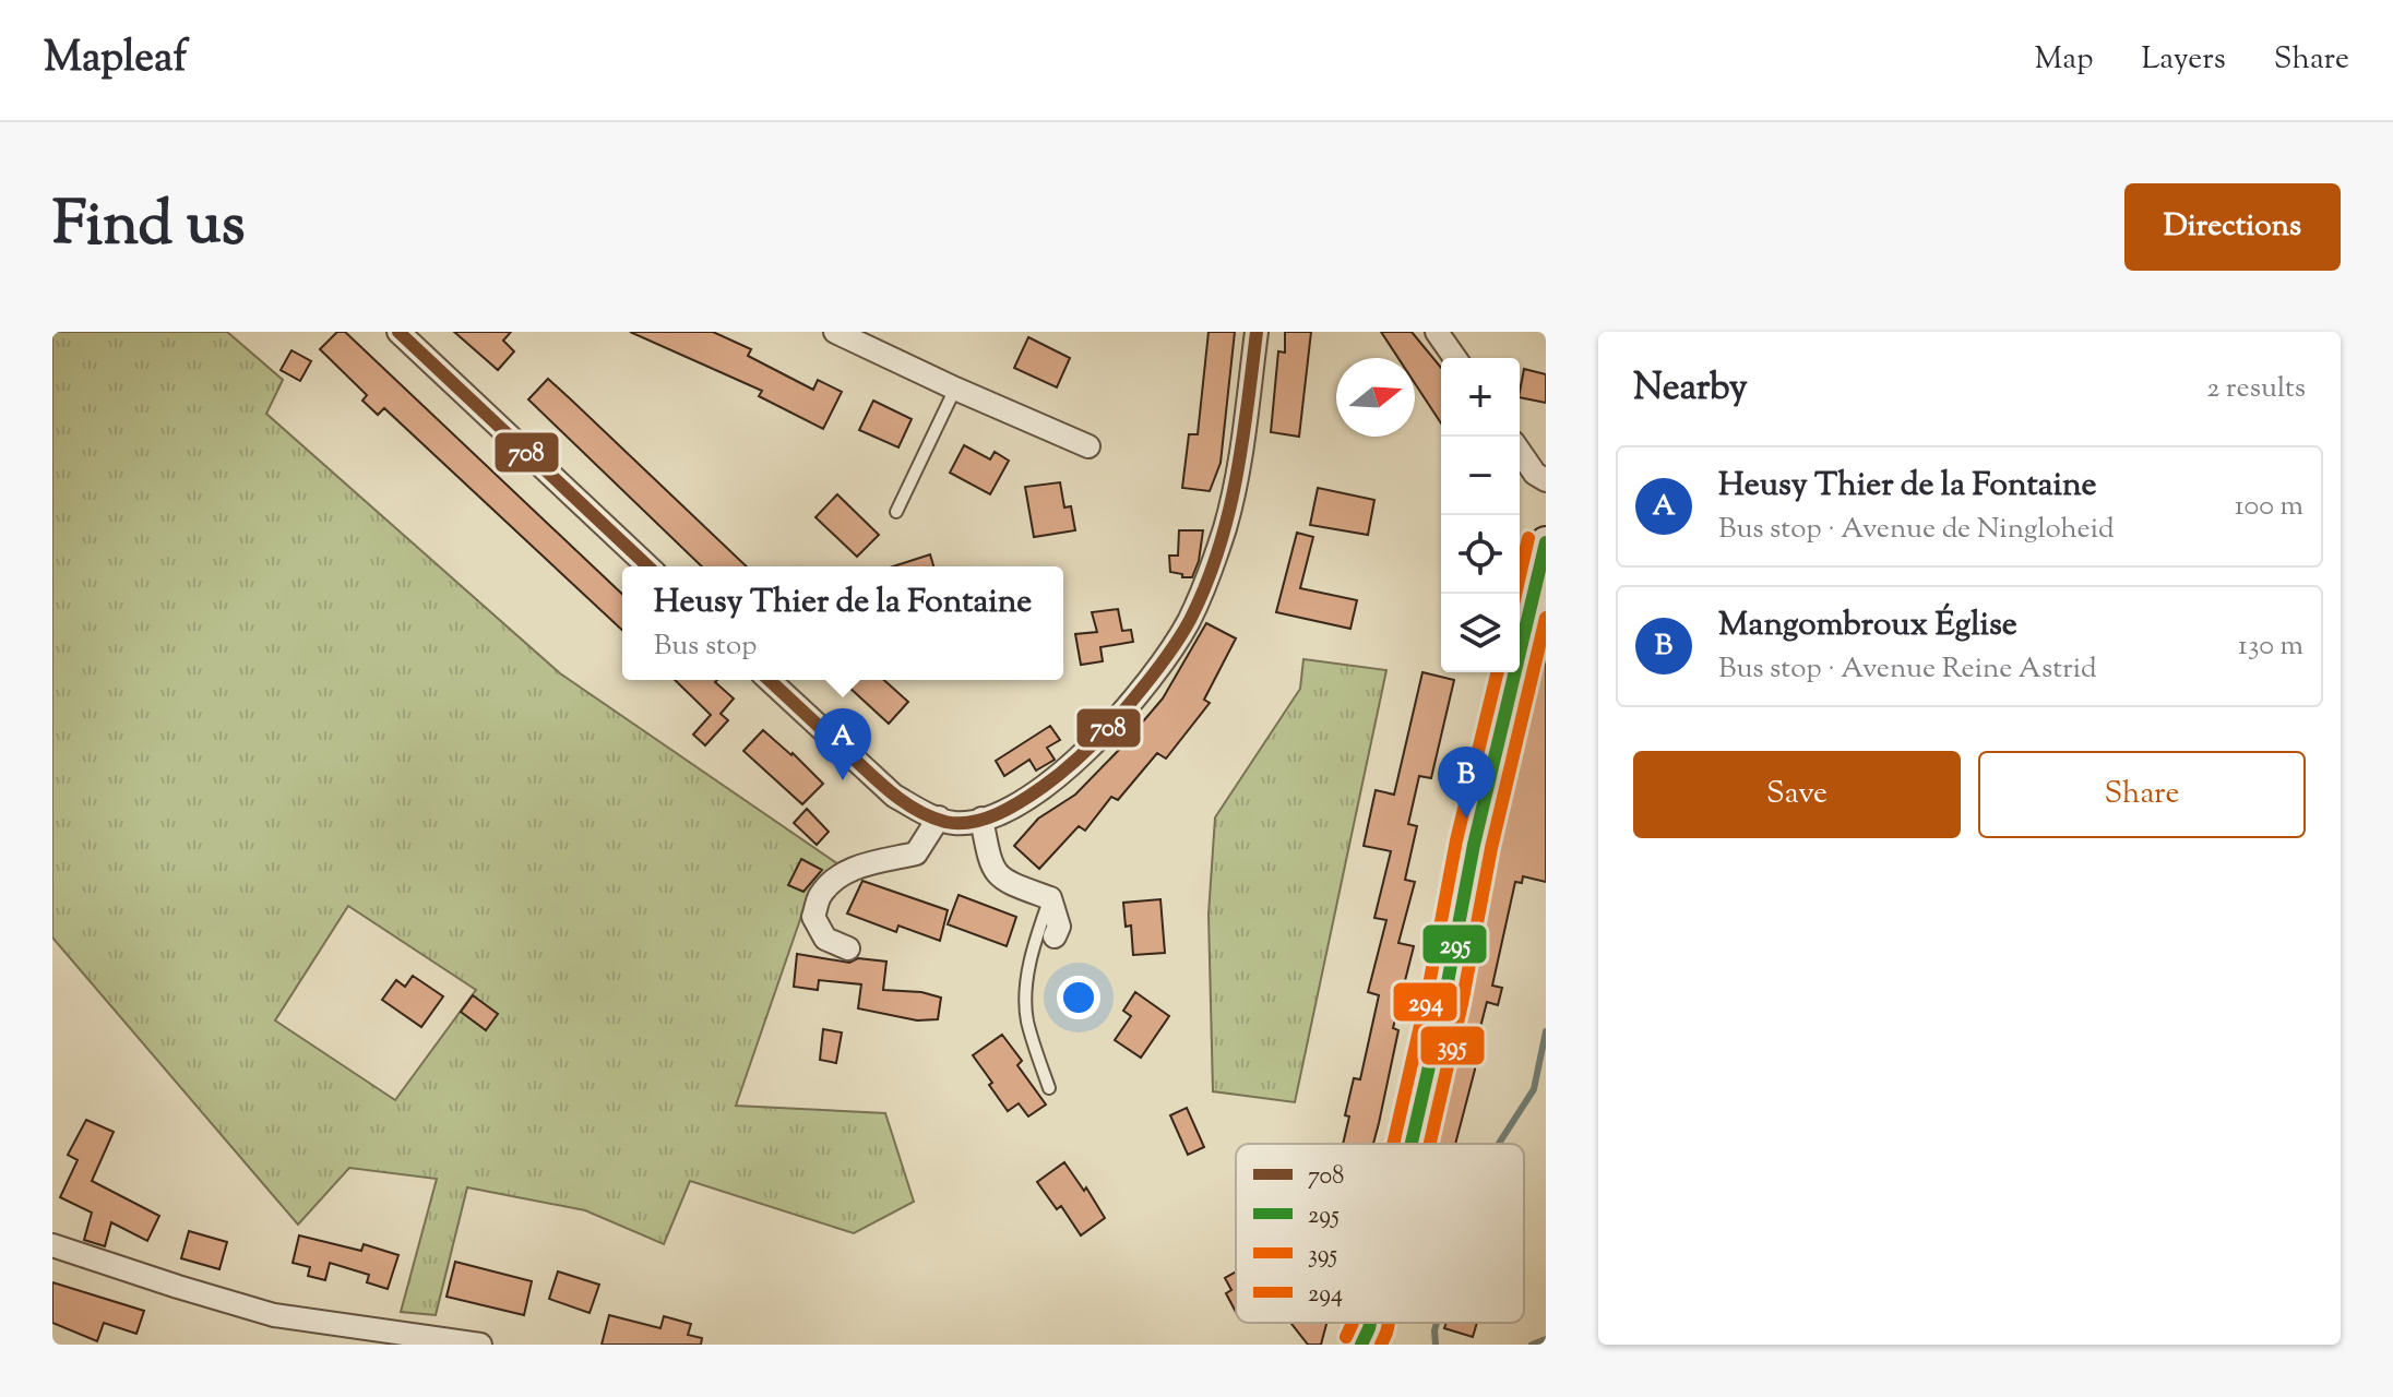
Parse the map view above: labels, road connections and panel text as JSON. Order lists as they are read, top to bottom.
{
  "lines": [
    "transit line 708",
    "transit line 294",
    "transit line 295",
    "transit line 395"
  ],
  "legend": [
    "708",
    "295",
    "395",
    "294"
  ],
  "north": "right",
  "page": {
    "header": "Mapleaf",
    "nav": ["Map", "Layers", "Share"],
    "title": "Find us",
    "buttons": [
      "Directions",
      ["Save", "Share"]
    ],
    "heading": ["Nearby", "2 results"],
    "map_buttons": ["+", "−"],
    "list": [
      {
        "mark": "A",
        "name": "Heusy Thier de la Fontaine",
        "note": "Bus stop · Avenue de Ningloheid",
        "value": "100 m"
      },
      {
        "mark": "B",
        "name": "Mangombroux Église",
        "note": "Bus stop · Avenue Reine Astrid",
        "value": "130 m"
      }
    ],
    "popup": ["Heusy Thier de la Fontaine", "Bus stop"],
    "pins": ["A", "B"]
  }
}
